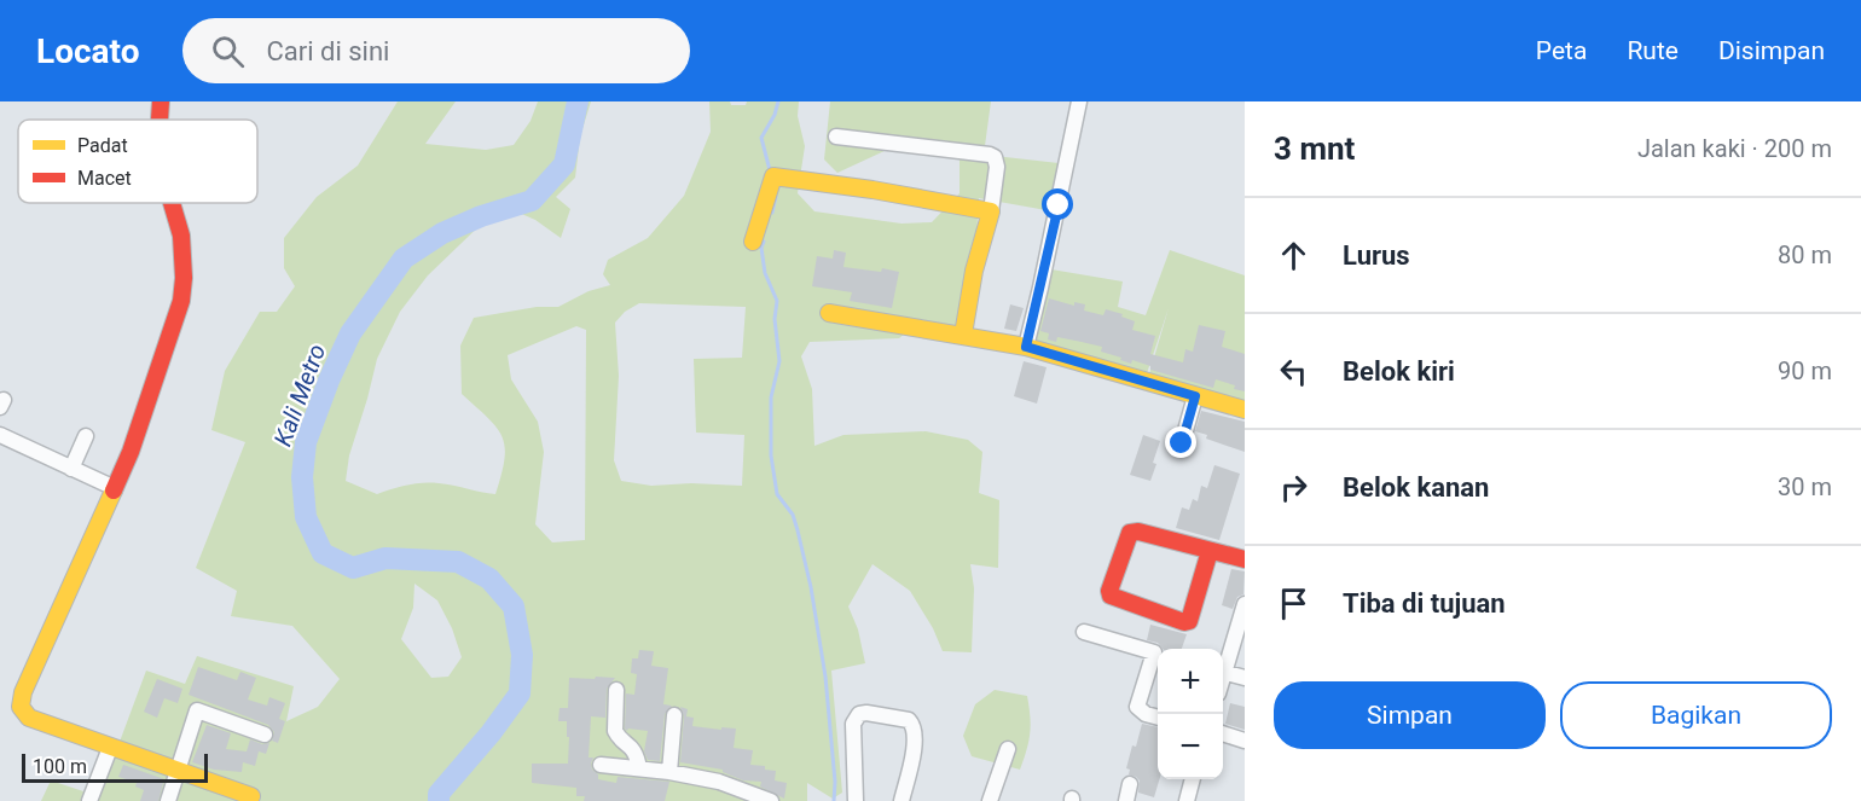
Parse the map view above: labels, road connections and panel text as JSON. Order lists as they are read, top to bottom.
{
  "water": ["Kali Metro"],
  "legend": ["Padat", "Macet"],
  "scale_bar": "100 m",
  "page": {
    "header": "Locato",
    "search": "Cari di sini",
    "nav": ["Peta", "Rute", "Disimpan"],
    "heading": ["3 mnt", "Jalan kaki · 200 m"],
    "list": [
      ["Lurus", "80 m"],
      ["Belok kiri", "90 m"],
      ["Belok kanan", "30 m"],
      "Tiba di tujuan"
    ],
    "map_buttons": ["+", "−"],
    "buttons": ["Simpan", "Bagikan"],
    "scale": "100 m"
  }
}
